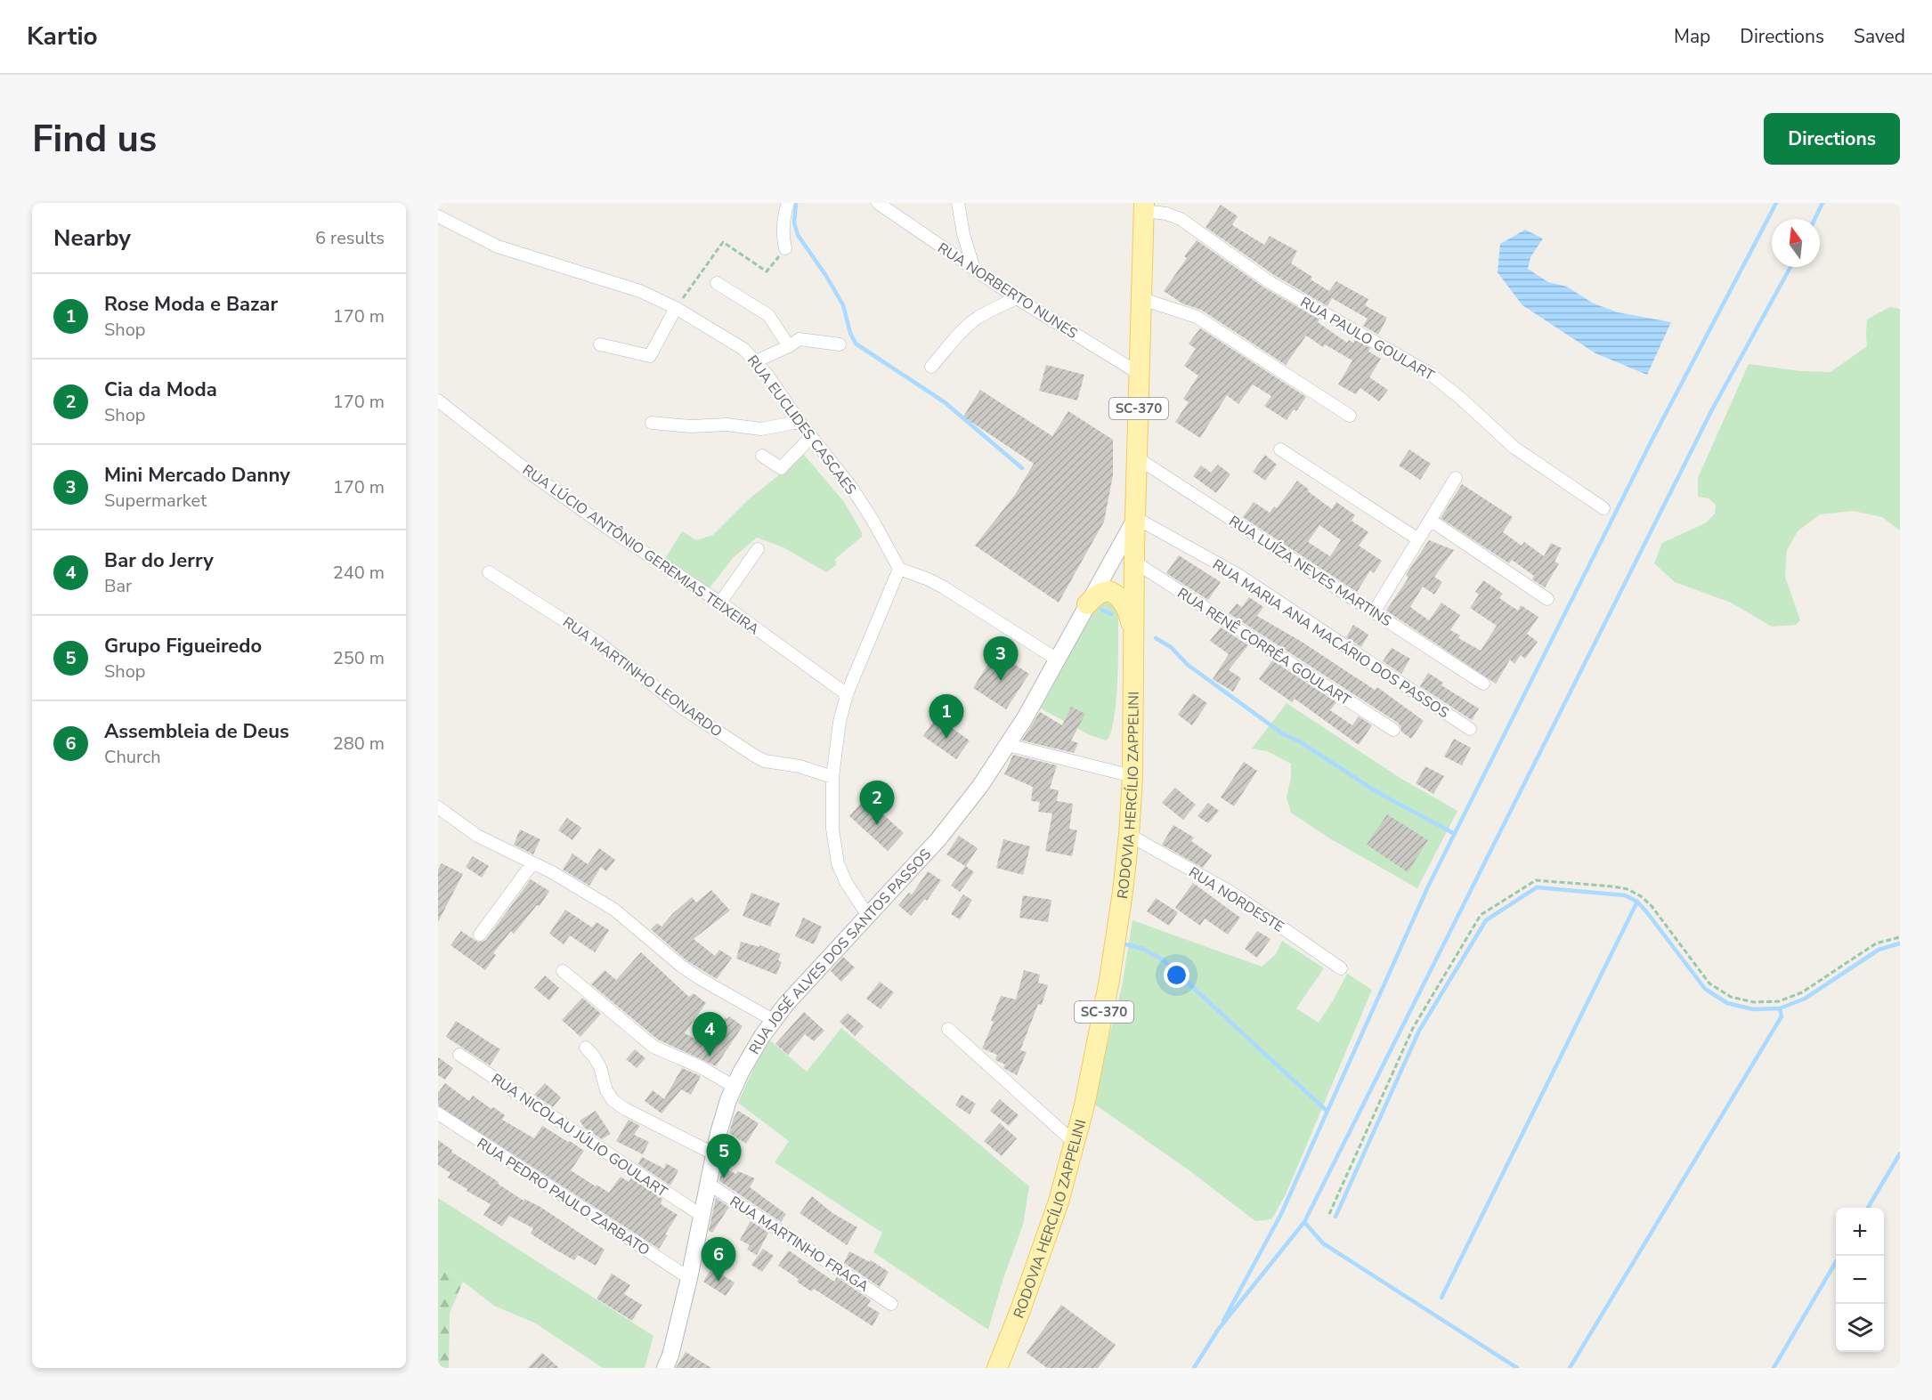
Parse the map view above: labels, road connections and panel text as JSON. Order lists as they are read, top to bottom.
{
  "streets": {
    "main road": ["SC-370", "RODOVIA HERCÍLIO ZAPPELINI"],
    "street": [
      "RUA NORBERTO NUNES",
      "RUA PAULO GOULART",
      "RUA EUCLIDES CASCAES",
      "RUA LÚCIO ANTÔNIO GEREMIAS TEIXEIRA",
      "RUA LUÍZA NEVES MARTINS",
      "RUA MARIA ANA MACÁRIO DOS PASSOS",
      "RUA RENÊ CORRÊA GOULART",
      "RUA MARTINHO LEONARDO",
      "RUA NORDESTE",
      "RUA JOSÉ ALVES DOS SANTOS PASSOS",
      "RUA NICOLAU JÚLIO GOULART",
      "RUA PEDRO PAULO ZARBATO",
      "RUA MARTINHO FRAGA"
    ]
  },
  "crossings": [
    ["RUA NORBERTO NUNES", "RODOVIA HERCÍLIO ZAPPELINI"],
    ["RUA PAULO GOULART", "RODOVIA HERCÍLIO ZAPPELINI"],
    ["RUA LUÍZA NEVES MARTINS", "RODOVIA HERCÍLIO ZAPPELINI"],
    ["RUA MARIA ANA MACÁRIO DOS PASSOS", "RODOVIA HERCÍLIO ZAPPELINI"],
    ["RUA MARIA ANA MACÁRIO DOS PASSOS", "RUA JOSÉ ALVES DOS SANTOS PASSOS"],
    ["RUA RENÊ CORRÊA GOULART", "RODOVIA HERCÍLIO ZAPPELINI"],
    ["RUA RENÊ CORRÊA GOULART", "RUA JOSÉ ALVES DOS SANTOS PASSOS"],
    ["RODOVIA HERCÍLIO ZAPPELINI", "RUA NORDESTE"],
    ["RODOVIA HERCÍLIO ZAPPELINI", "RUA JOSÉ ALVES DOS SANTOS PASSOS"],
    ["RUA JOSÉ ALVES DOS SANTOS PASSOS", "RUA NICOLAU JÚLIO GOULART"],
    ["RUA JOSÉ ALVES DOS SANTOS PASSOS", "RUA PEDRO PAULO ZARBATO"],
    ["RUA JOSÉ ALVES DOS SANTOS PASSOS", "RUA MARTINHO FRAGA"]
  ],
  "north": "top",
  "page": {
    "header": "Kartio",
    "nav": ["Map", "Directions", "Saved"],
    "buttons": "Directions",
    "title": "Find us",
    "heading": ["Nearby", "6 results"],
    "list": [
      {
        "mark": "1",
        "name": "Rose Moda e Bazar",
        "note": "Shop",
        "value": "170 m"
      },
      {
        "mark": "2",
        "name": "Cia da Moda",
        "note": "Shop",
        "value": "170 m"
      },
      {
        "mark": "3",
        "name": "Mini Mercado Danny",
        "note": "Supermarket",
        "value": "170 m"
      },
      {
        "mark": "4",
        "name": "Bar do Jerry",
        "note": "Bar",
        "value": "240 m"
      },
      {
        "mark": "5",
        "name": "Grupo Figueiredo",
        "note": "Shop",
        "value": "250 m"
      },
      {
        "mark": "6",
        "name": "Assembleia de Deus",
        "note": "Church",
        "value": "280 m"
      }
    ],
    "pins": [
      "3",
      "1",
      "2",
      "4",
      "5",
      "6"
    ],
    "map_buttons": ["+", "−"]
  }
}
